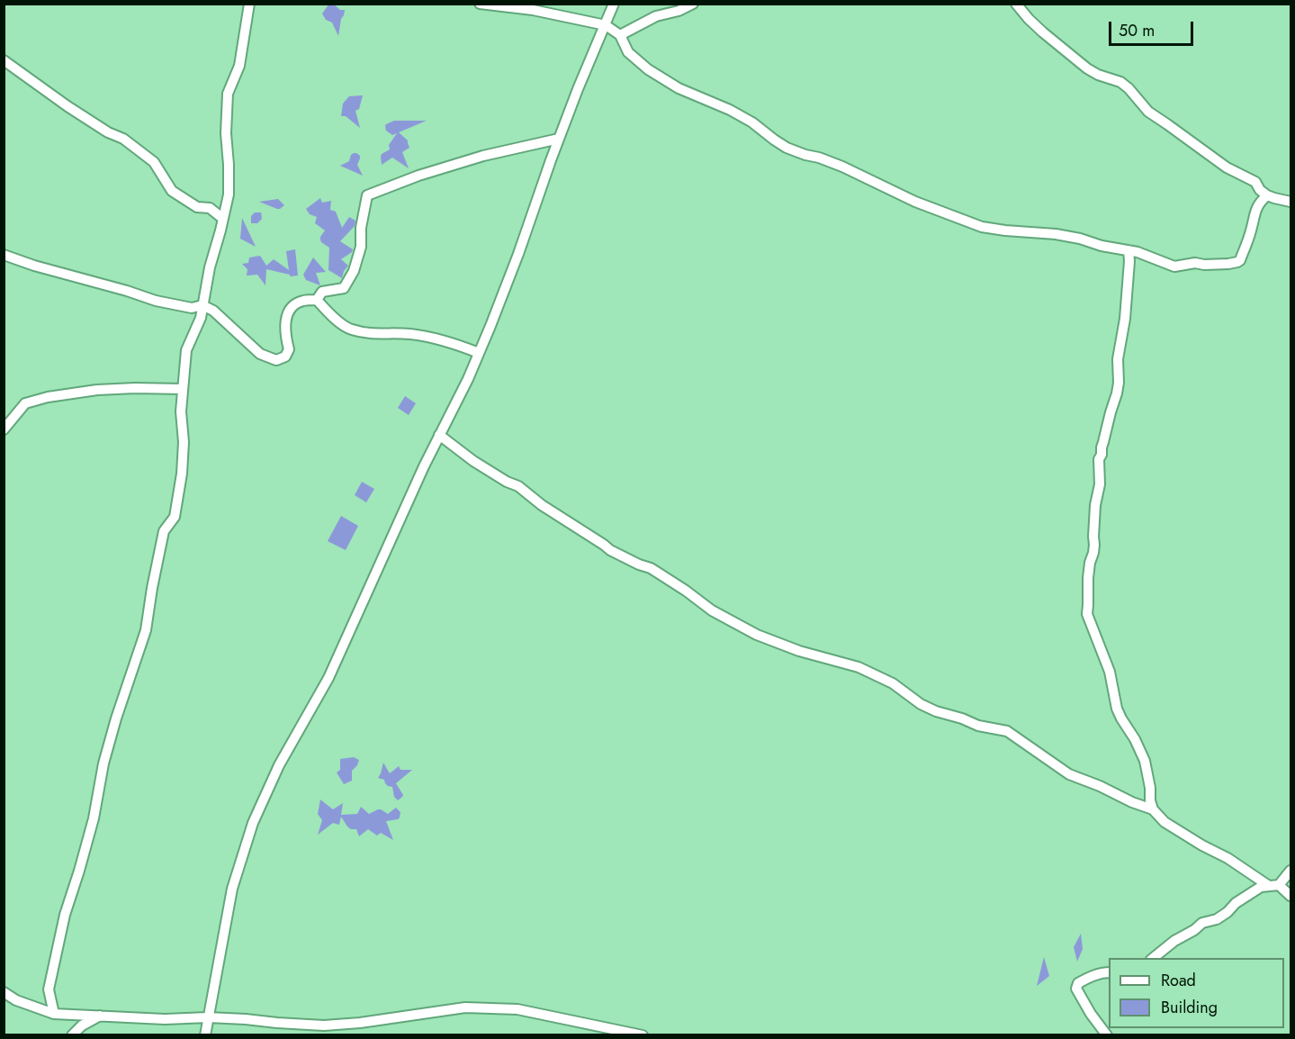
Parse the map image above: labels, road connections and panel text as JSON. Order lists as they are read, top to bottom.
{
  "legend": ["Road", "Building"],
  "scale_bar": "50 m"
}
